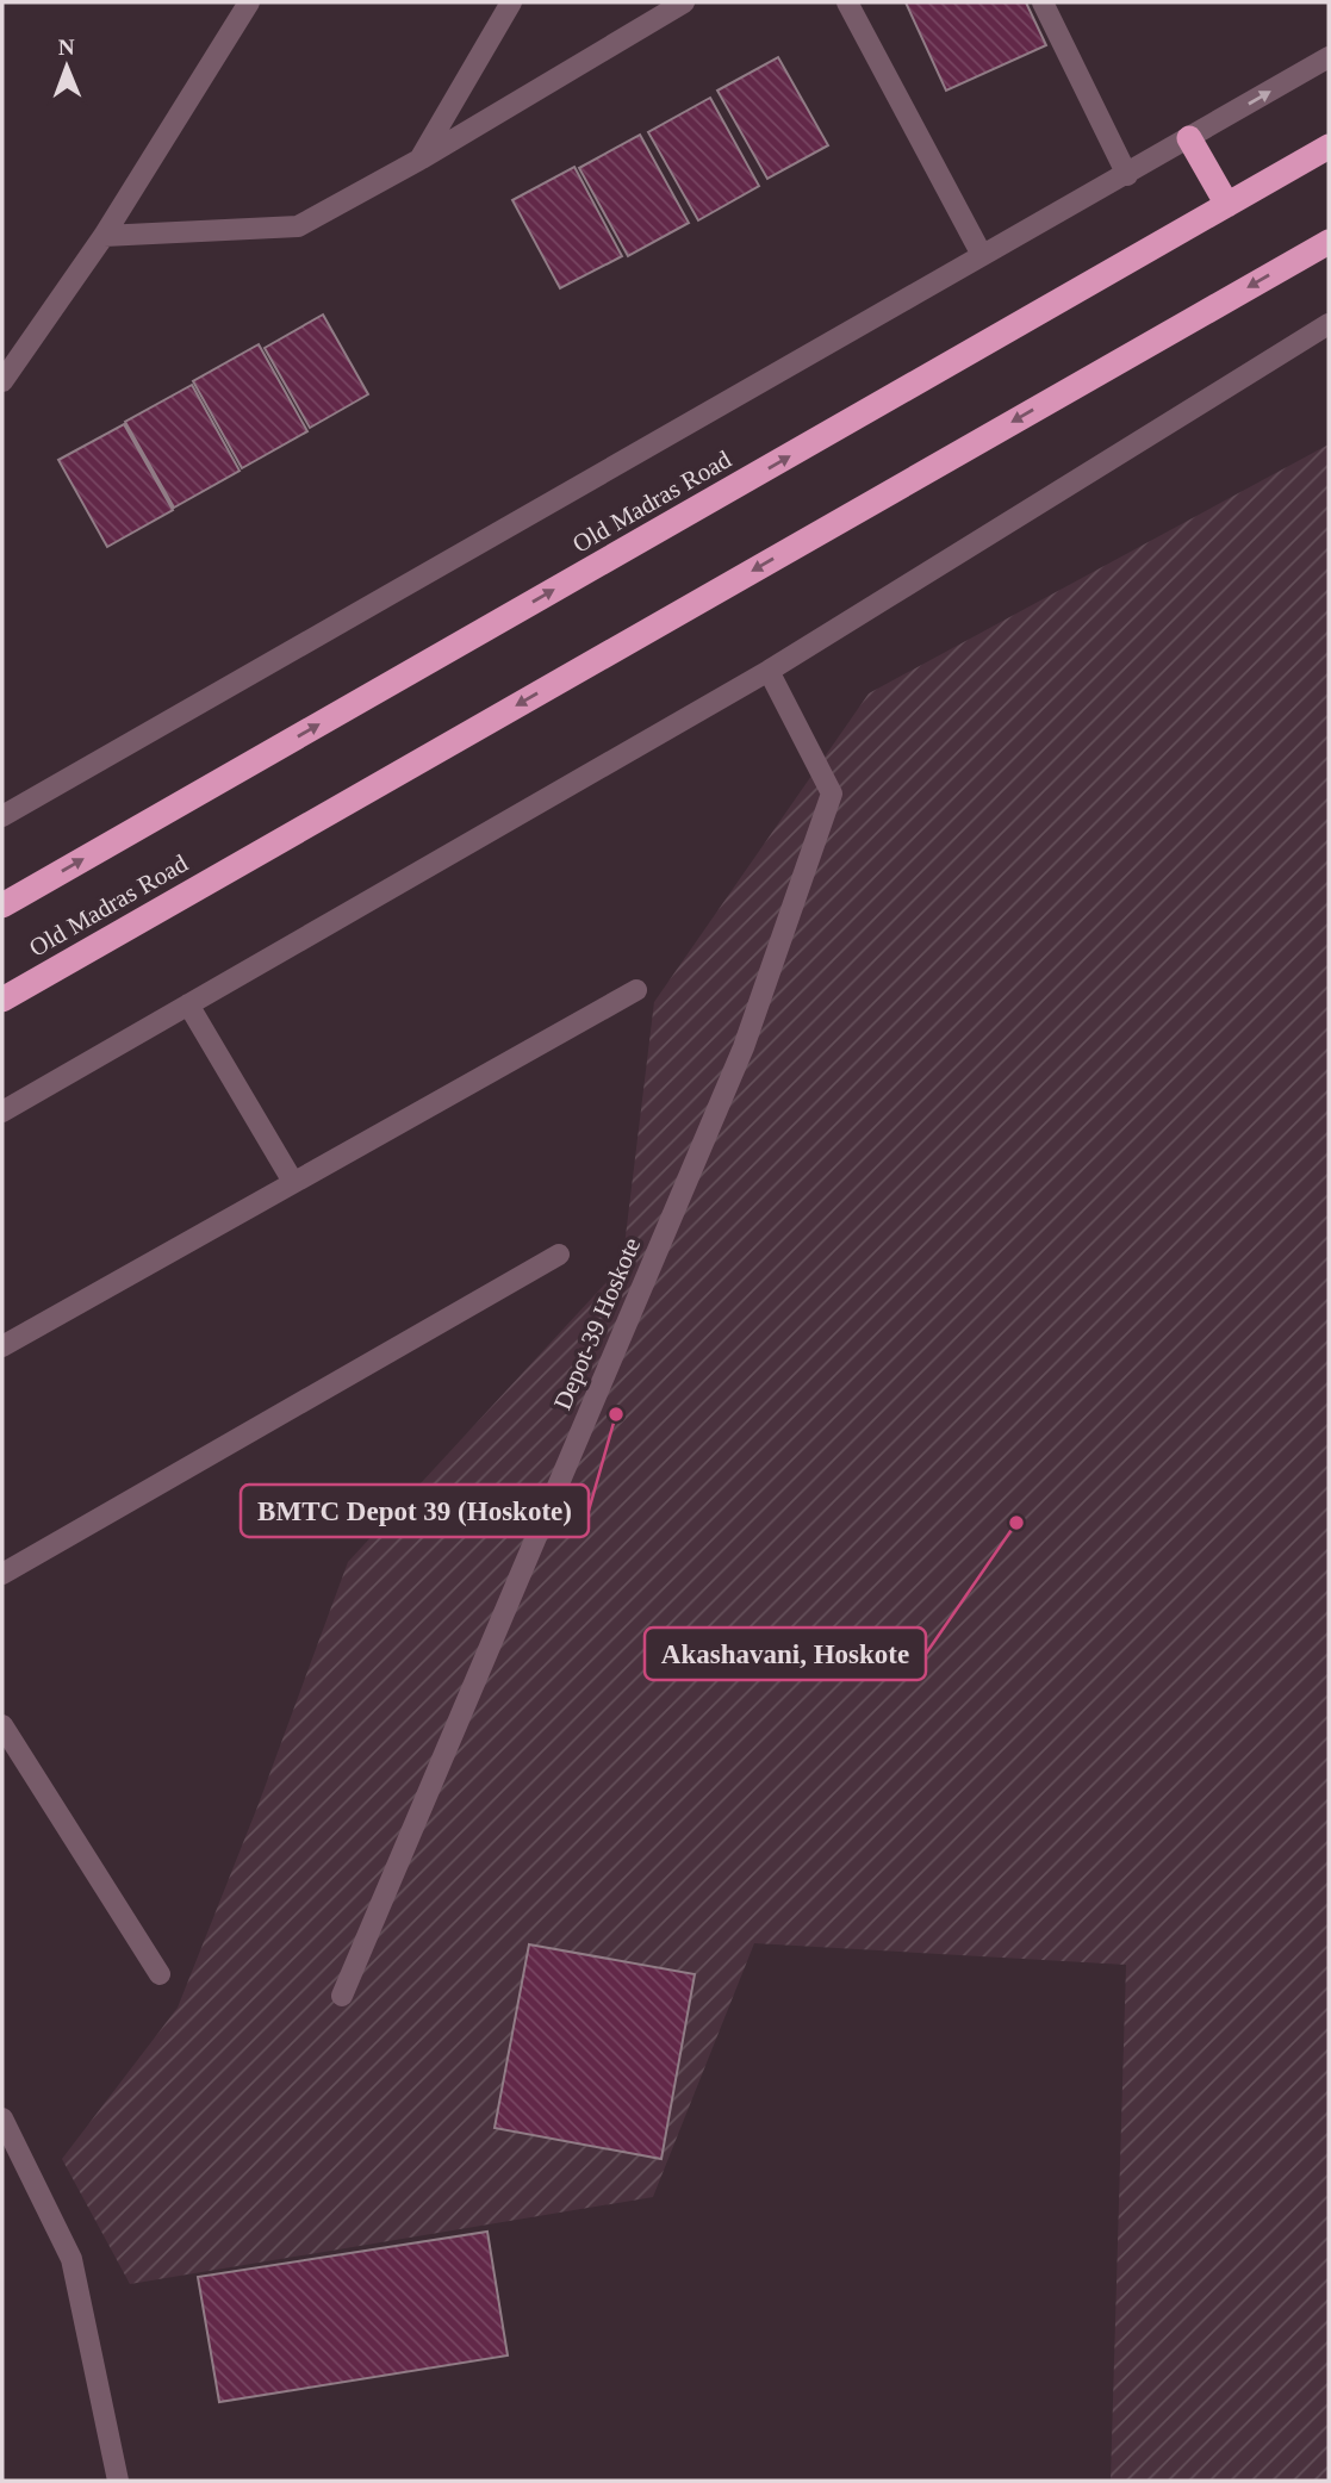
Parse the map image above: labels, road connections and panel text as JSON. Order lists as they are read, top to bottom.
{
  "streets": {
    "highway": ["Old Madras Road"],
    "street": ["Depot-39 Hoskote"]
  },
  "places": ["BMTC Depot 39 (Hoskote)", "Akashavani, Hoskote"],
  "north": "top"
}
